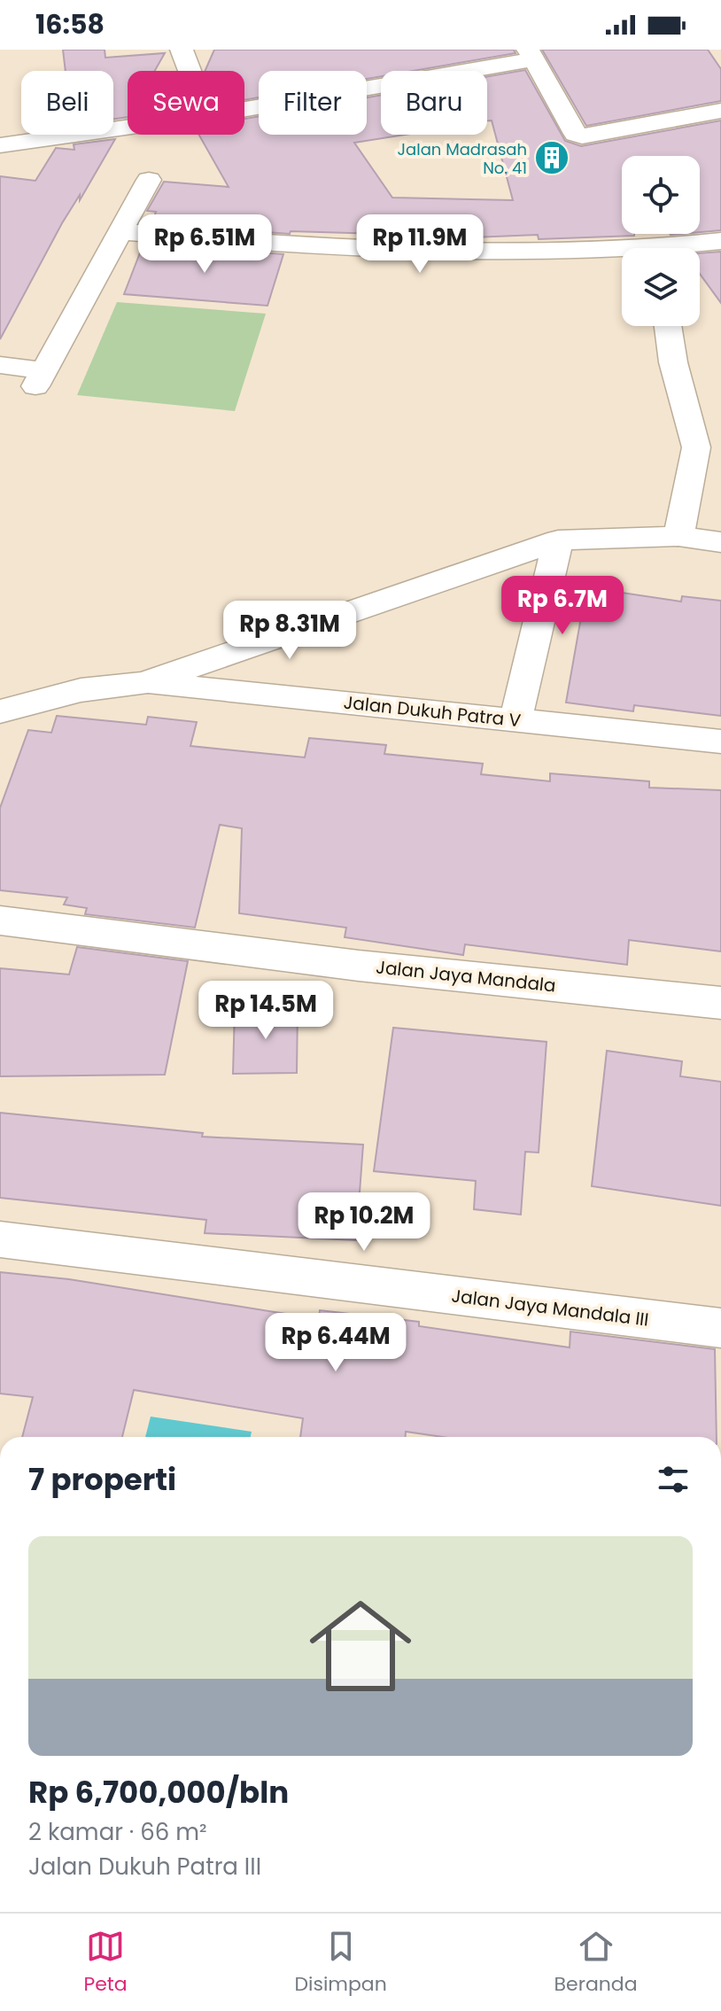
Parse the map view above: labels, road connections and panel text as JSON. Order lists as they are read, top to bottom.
{
  "streets": {
    "street": ["Jalan Dukuh Patra V", "Jalan Jaya Mandala", "Jalan Jaya Mandala III"]
  },
  "places": {
    "building": ["Jalan Madrasah No. 41"]
  },
  "page": {
    "status": "16:58",
    "chip": [
      "Beli",
      "Sewa",
      "Filter",
      "Baru"
    ],
    "price": [
      "Rp 6.51M",
      "Rp 11.9M",
      "Rp 6.7M",
      "Rp 8.31M",
      "Rp 14.5M",
      "Rp 10.2M",
      "Rp 6.44M"
    ],
    "heading": "7 properti",
    "list": [
      {
        "name": "Rp 6,700,000/bln",
        "note": "2 kamar · 66 m² · Jalan Dukuh Patra III"
      }
    ],
    "tabs": ["Peta", "Disimpan", "Beranda"]
  }
}
